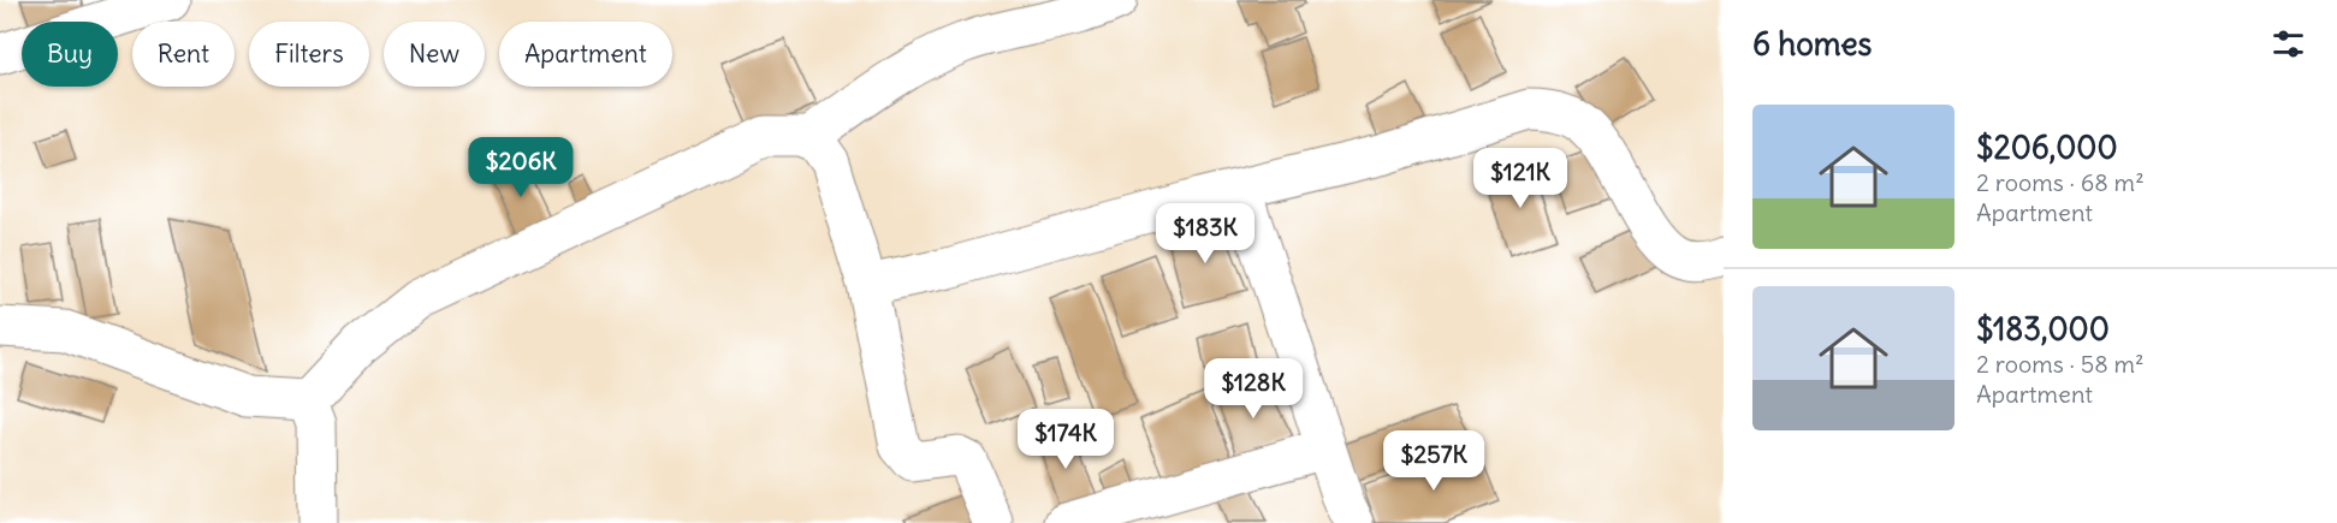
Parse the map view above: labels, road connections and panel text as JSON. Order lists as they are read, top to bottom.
{
  "page": {
    "heading": "6 homes",
    "chip": [
      "Buy",
      "Rent",
      "Filters",
      "New",
      "Apartment"
    ],
    "list": [
      {
        "name": "$206,000",
        "note": "2 rooms · 68 m² · Apartment"
      },
      {
        "name": "$183,000",
        "note": "2 rooms · 58 m² · Apartment"
      }
    ],
    "price": [
      "$206K",
      "$121K",
      "$183K",
      "$128K",
      "$174K",
      "$257K"
    ]
  }
}
